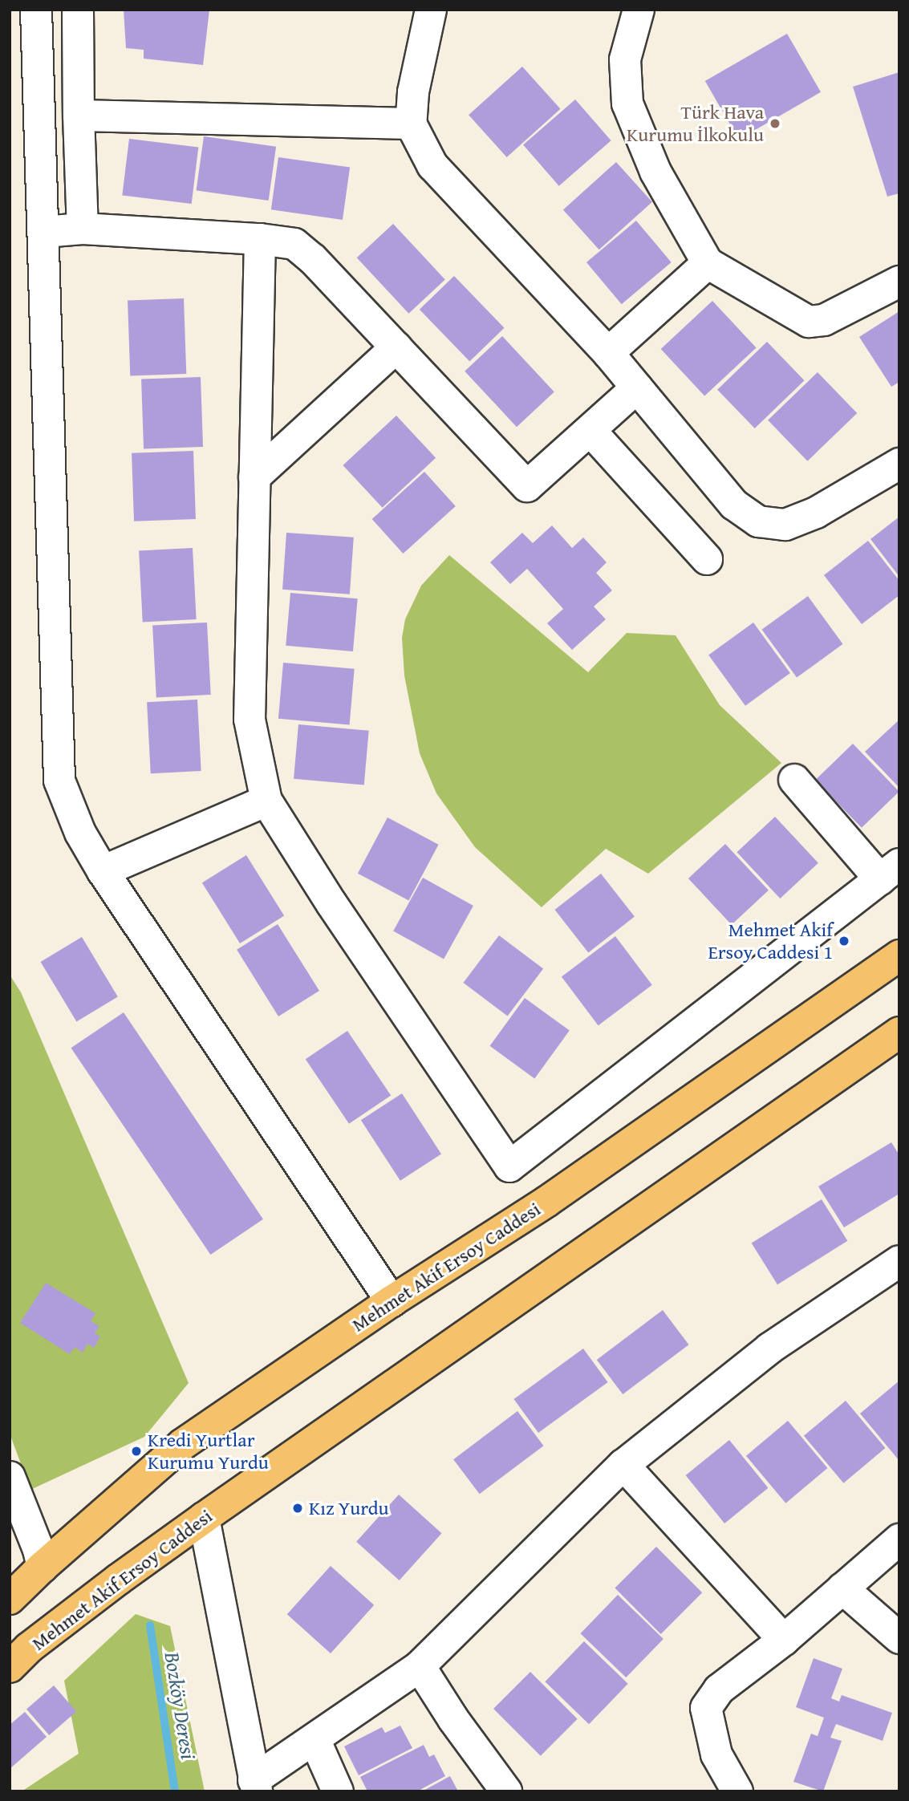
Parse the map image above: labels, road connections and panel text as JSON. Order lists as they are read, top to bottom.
{
  "streets": {
    "main road": ["Mehmet Akif Ersoy Caddesi"]
  },
  "water": ["Bozköy Deresi"],
  "places": [
    "Türk Hava Kurumu İlkokulu",
    "Mehmet Akif Ersoy Caddesi 1",
    "Kredi Yurtlar Kurumu Yurdu",
    "Kız Yurdu"
  ]
}
